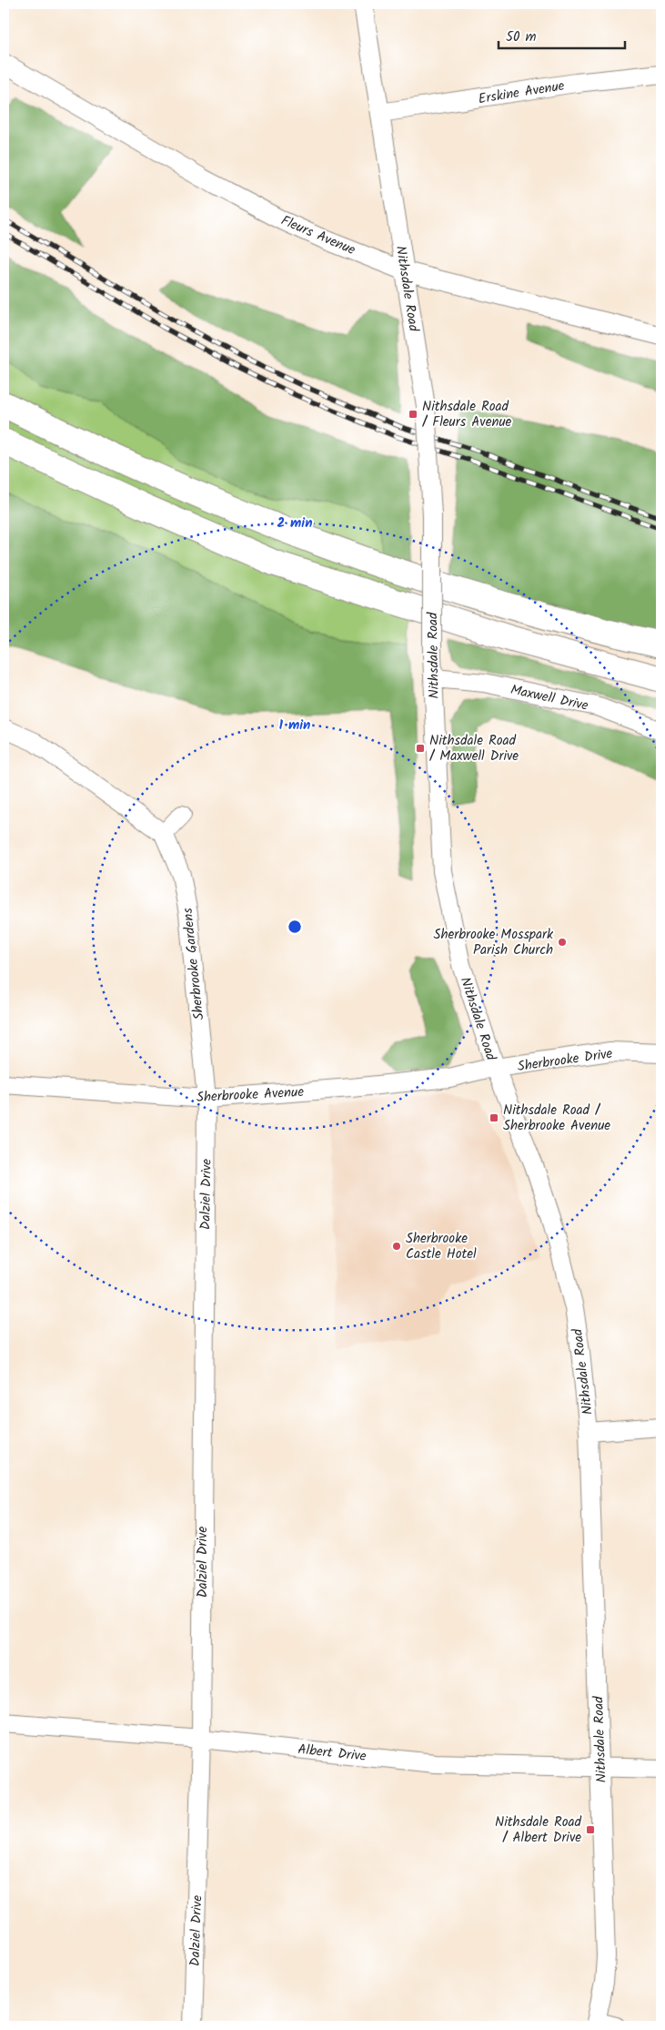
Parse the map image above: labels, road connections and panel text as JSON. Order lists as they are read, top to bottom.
{
  "streets": {
    "street": [
      "Erskine Avenue",
      "Fleurs Avenue",
      "Nithsdale Road",
      "Maxwell Drive",
      "Sherbrooke Gardens",
      "Sherbrooke Drive",
      "Sherbrooke Avenue",
      "Dalziel Drive",
      "Albert Drive"
    ]
  },
  "crossings": [
    ["Erskine Avenue", "Nithsdale Road"],
    ["Fleurs Avenue", "Nithsdale Road"],
    ["Nithsdale Road", "Maxwell Drive"],
    ["Nithsdale Road", "Sherbrooke Drive"],
    ["Nithsdale Road", "Sherbrooke Avenue"],
    ["Nithsdale Road", "Albert Drive"],
    ["Sherbrooke Gardens", "Sherbrooke Avenue"],
    ["Sherbrooke Gardens", "Dalziel Drive"],
    ["Sherbrooke Drive", "Sherbrooke Avenue"],
    ["Sherbrooke Avenue", "Dalziel Drive"],
    ["Dalziel Drive", "Albert Drive"]
  ],
  "places": {
    "transit": [
      "Nithsdale Road / Fleurs Avenue",
      "Nithsdale Road / Maxwell Drive",
      "Nithsdale Road / Sherbrooke Avenue",
      "Nithsdale Road / Albert Drive"
    ],
    "other": ["Sherbrooke Mosspark Parish Church", "Sherbrooke Castle Hotel"]
  },
  "scale_bar": "50 m",
  "rings": ["2 min", "1 min"]
}
